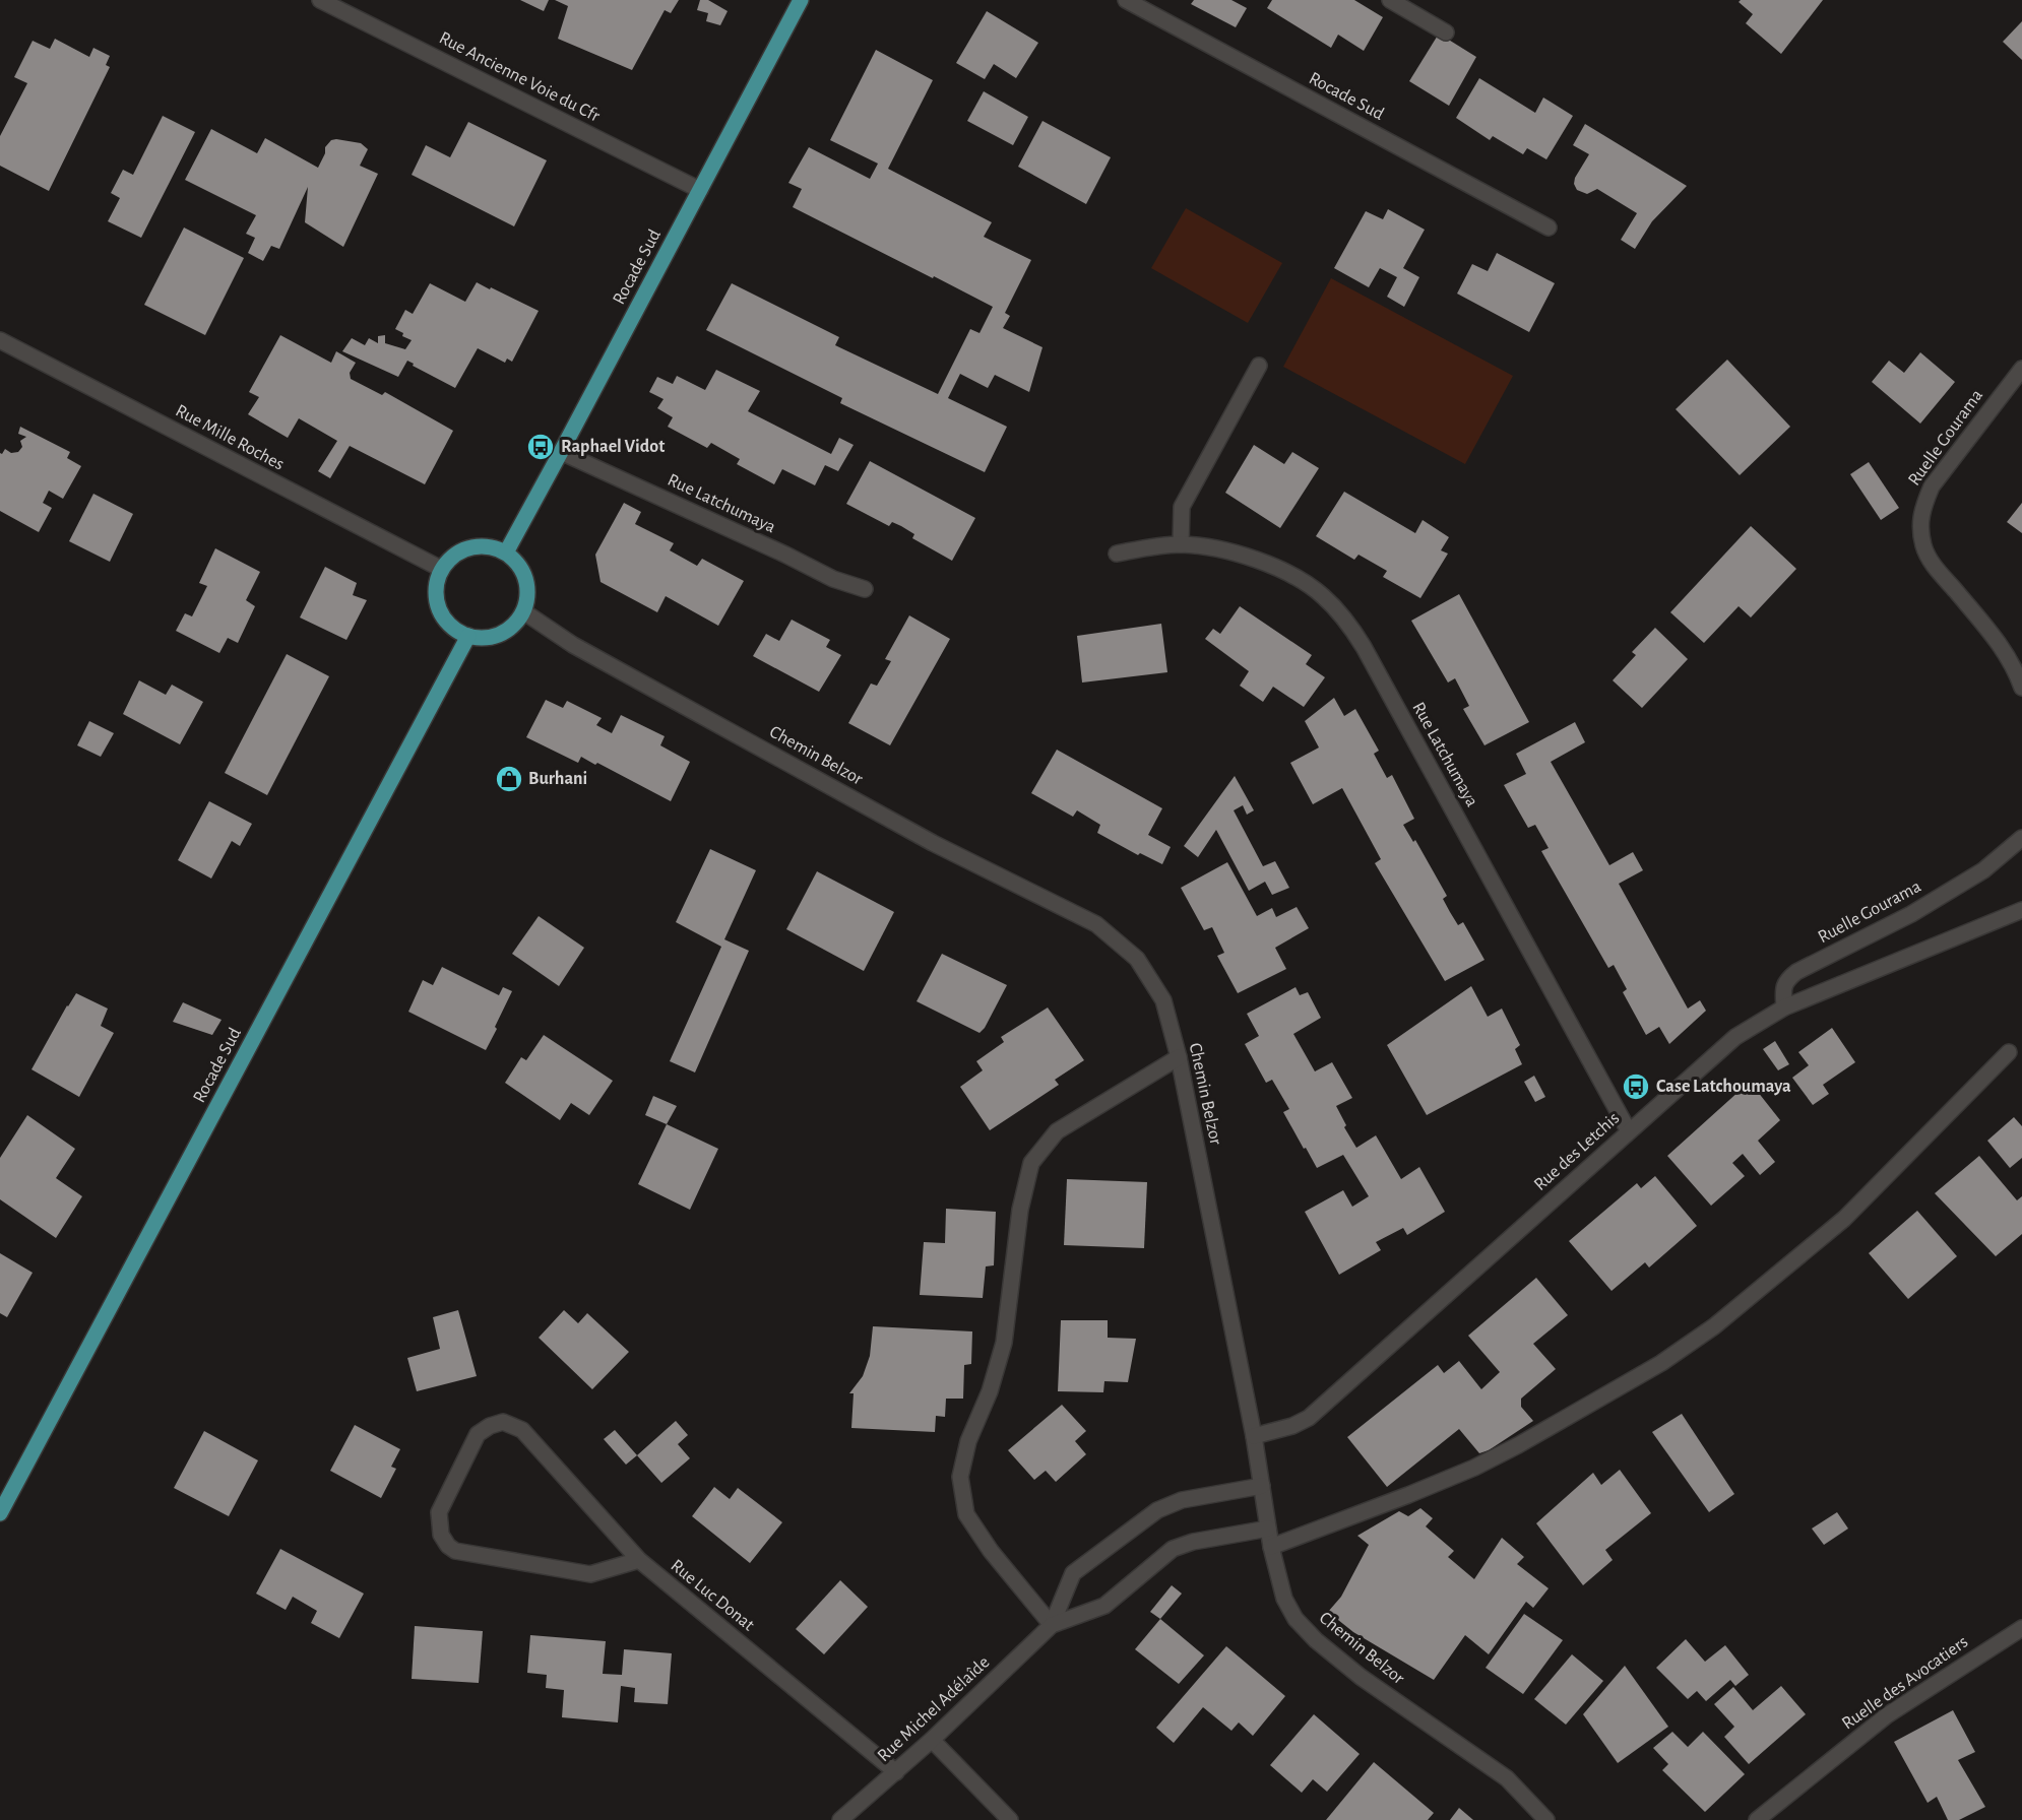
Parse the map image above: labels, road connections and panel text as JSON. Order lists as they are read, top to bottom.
{
  "streets": {
    "main road": ["Rocade Sud"],
    "street": [
      "Rue Ancienne Voie du Cfr",
      "Rue Mille Roches",
      "Ruelle Gourama",
      "Rue Latchumaya",
      "Chemin Belzor",
      "Rue des Letchis",
      "Rue Luc Donat",
      "Ruelle des Avocatiers",
      "Rue Michel Adélaîde"
    ]
  },
  "crossings": [
    ["Rue Ancienne Voie du Cfr", "Rocade Sud"],
    ["Rocade Sud", "Rue Mille Roches"],
    ["Rocade Sud", "Rue Latchumaya"],
    ["Rocade Sud", "Chemin Belzor"],
    ["Rue Mille Roches", "Chemin Belzor"],
    ["Ruelle Gourama", "Rue des Letchis"],
    ["Rue Latchumaya", "Rue des Letchis"],
    ["Chemin Belzor", "Rue des Letchis"],
    ["Chemin Belzor", "Rue Michel Adélaîde"],
    ["Rue Luc Donat", "Rue Michel Adélaîde"]
  ],
  "places": {
    "bus stop": ["Raphael Vidot", "Case Latchoumaya"],
    "shop": ["Burhani"]
  }
}
